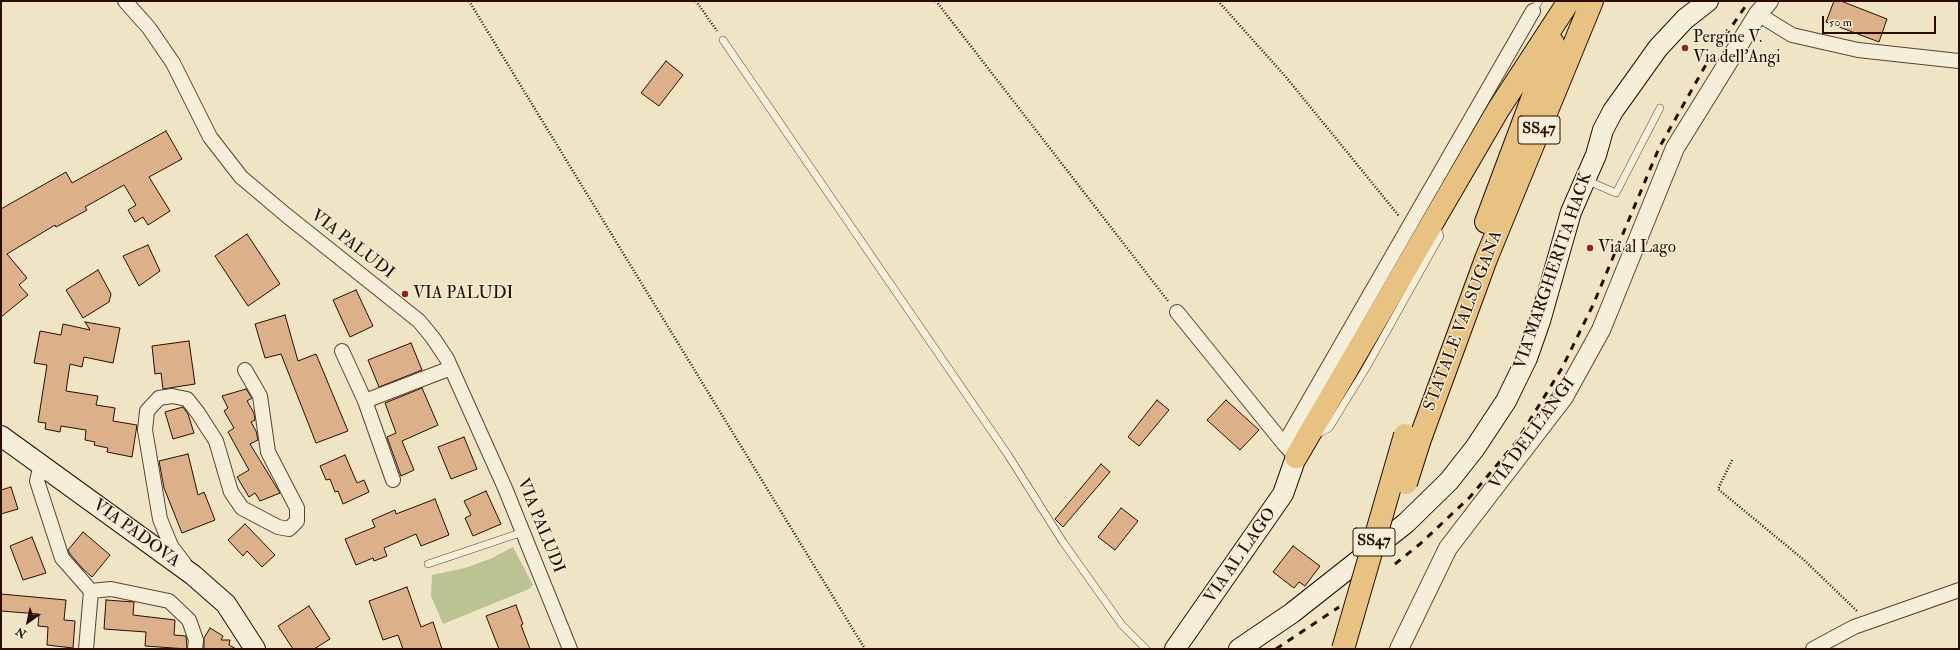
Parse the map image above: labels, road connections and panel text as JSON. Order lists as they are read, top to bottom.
{
  "streets": {
    "highway": ["SS47", "STATALE VALSUGANA"],
    "main road": ["VIA MARGHERITA HACK", "VIA PADOVA", "VIA AL LAGO"],
    "street": ["VIA PALUDI", "VIA DELL'ANGI"]
  },
  "places": ["Pergine V. Via dell'Angi", "Via al Lago", "VIA PALUDI"],
  "scale_bar": "50 m",
  "north": "bottom left"
}
